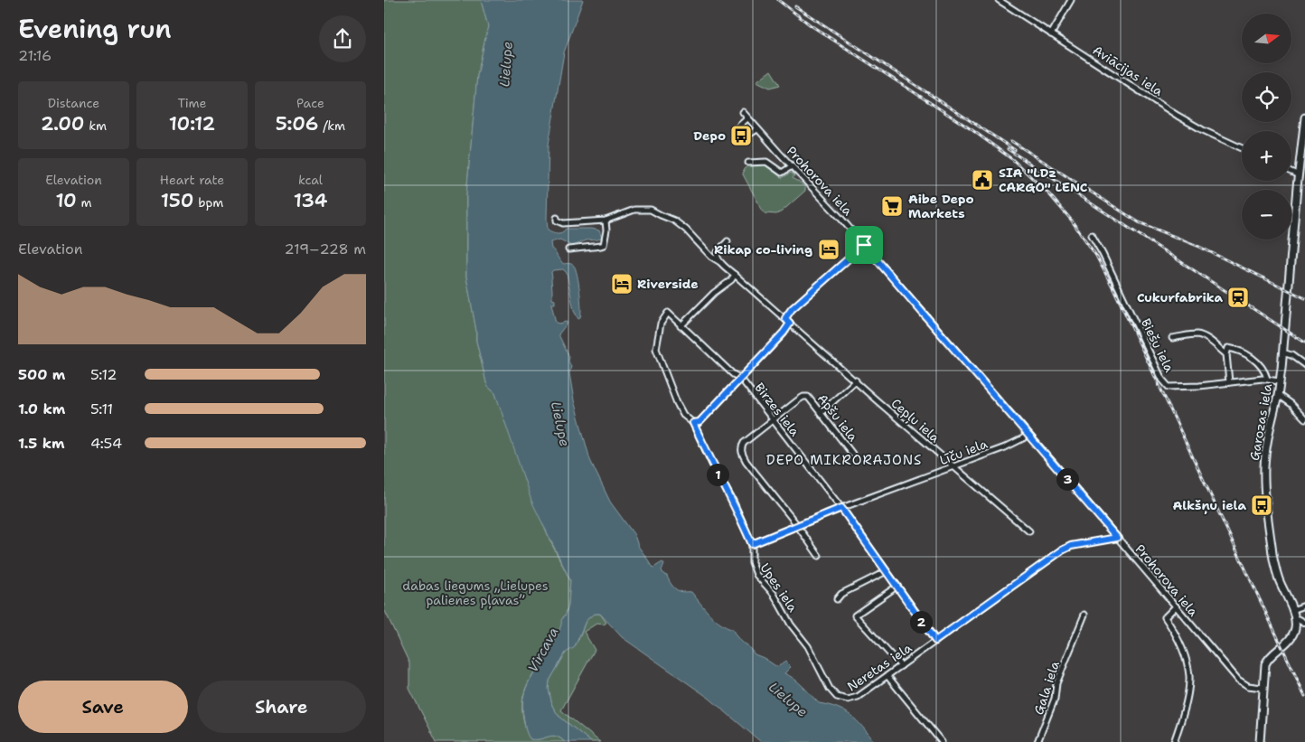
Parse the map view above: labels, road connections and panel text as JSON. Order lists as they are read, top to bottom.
{
  "streets": {
    "main road": ["Garozas iela"],
    "street": [
      "Aviācijas iela",
      "Prohorova iela",
      "Biešu iela",
      "Birzes iela",
      "Apšu iela",
      "Cepļu iela",
      "Līču iela",
      "Upes iela",
      "Neretas iela",
      "Gala iela"
    ]
  },
  "crossings": [
    ["Prohorova iela", "Līču iela"],
    ["Prohorova iela", "Neretas iela"],
    ["Biešu iela", "Garozas iela"],
    ["Birzes iela", "Apšu iela"],
    ["Birzes iela", "Līču iela"],
    ["Birzes iela", "Upes iela"],
    ["Birzes iela", "Neretas iela"],
    ["Apšu iela", "Līču iela"],
    ["Cepļu iela", "Līču iela"],
    ["Līču iela", "Upes iela"],
    ["Upes iela", "Neretas iela"]
  ],
  "districts": ["DEPO MIKRORAJONS"],
  "water": ["Lielupe", "Vircava"],
  "parks": ["dabas liegums „Lielupes palienes pļavas”"],
  "places": {
    "bus stop": ["Depo", "Alkšņu iela"],
    "public building": ["SIA \"LDz CARGO\" LENC"],
    "supermarket": ["Aibe Depo Markets"],
    "hotel": ["Rikap co-living", "Riverside"],
    "station": ["Cukurfabrika"]
  },
  "north": "right",
  "page": {
    "heading": ["Evening run", "21:16"],
    "map_buttons": ["+", "−"],
    "stats": [
      ["Distance", "2.00 km"],
      ["Time", "10:12"],
      ["Pace", "5:06 /km"],
      ["Elevation", "10 m"],
      ["Heart rate", "150 bpm"],
      ["kcal", "134"]
    ],
    "chart": ["Elevation", "219–228 m"],
    "list": [
      {
        "name": "500 m",
        "note": "5:12"
      },
      {
        "name": "1.0 km",
        "note": "5:11"
      },
      {
        "name": "1.5 km",
        "note": "4:54"
      }
    ],
    "pins": ["1", "3", "2"],
    "buttons": ["Save", "Share"]
  }
}
